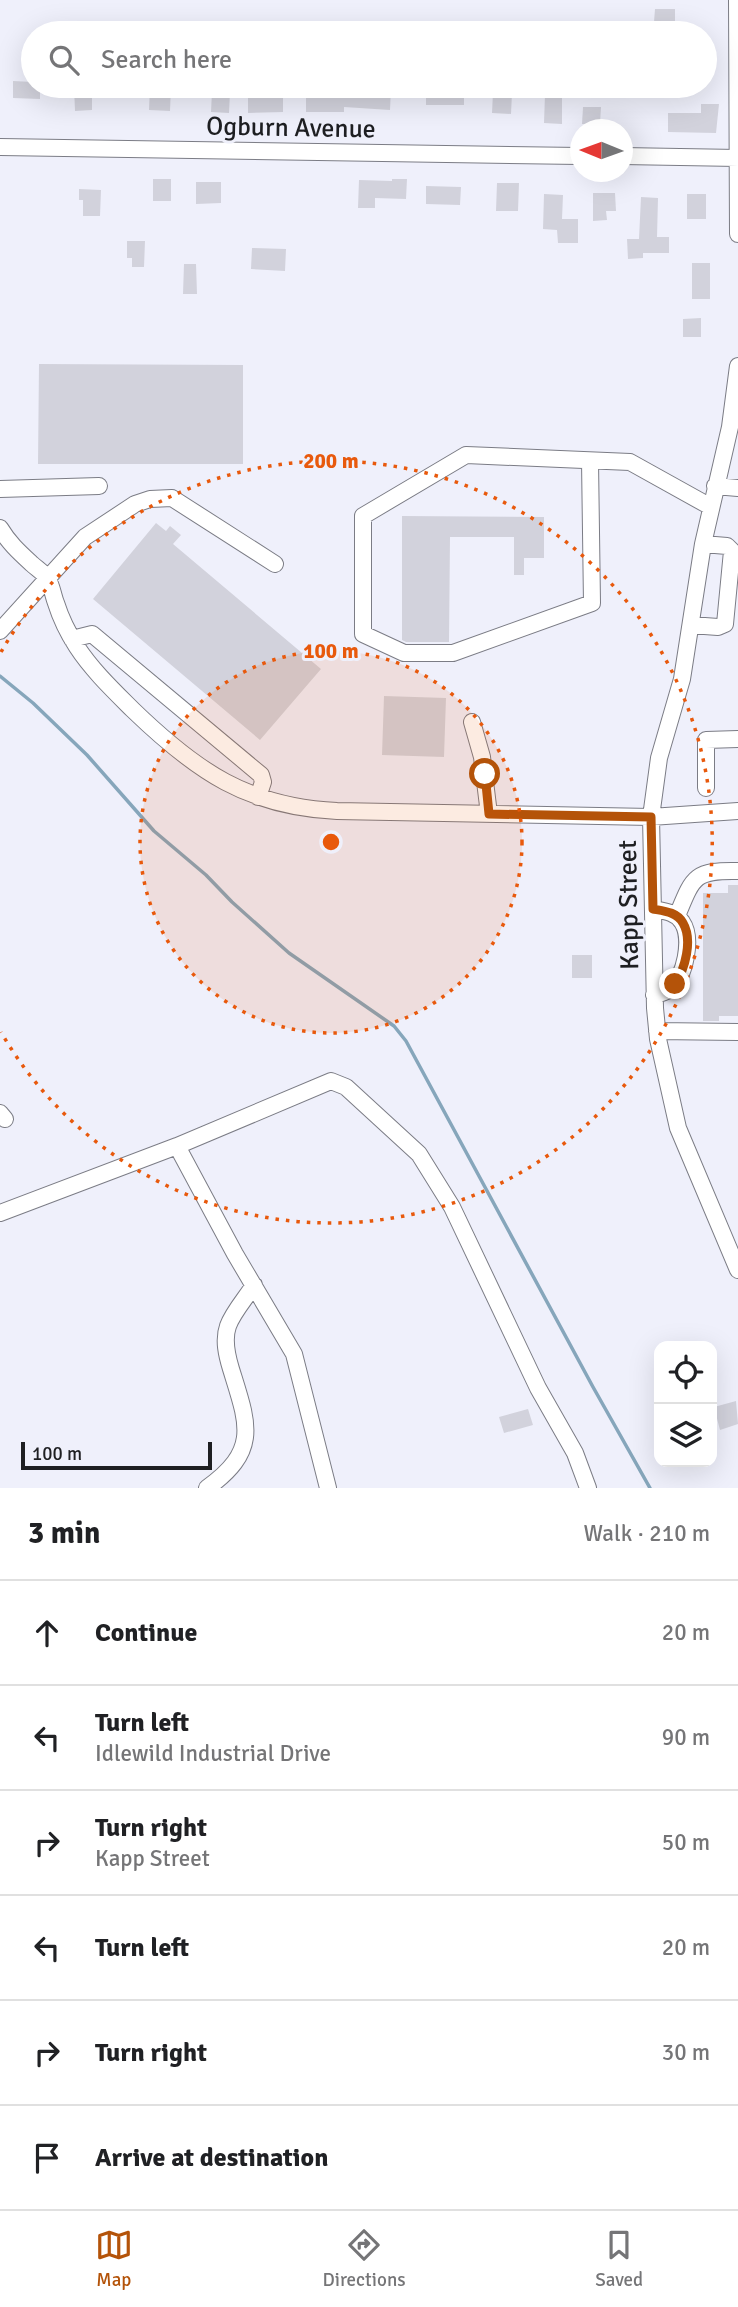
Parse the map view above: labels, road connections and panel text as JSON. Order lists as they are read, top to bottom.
{
  "streets": {
    "street": ["Ogburn Avenue", "Kapp Street"]
  },
  "scale_bar": "100 m",
  "north": "left",
  "page": {
    "search": "Search here",
    "scale": "100 m",
    "heading": ["3 min", "Walk · 210 m"],
    "list": [
      ["Continue", "20 m"],
      ["Turn left", "Idlewild Industrial Drive", "90 m"],
      ["Turn right", "Kapp Street", "50 m"],
      ["Turn left", "20 m"],
      ["Turn right", "30 m"],
      "Arrive at destination"
    ],
    "nav": ["Map", "Directions", "Saved"]
  },
  "rings": ["200 m", "100 m"]
}
